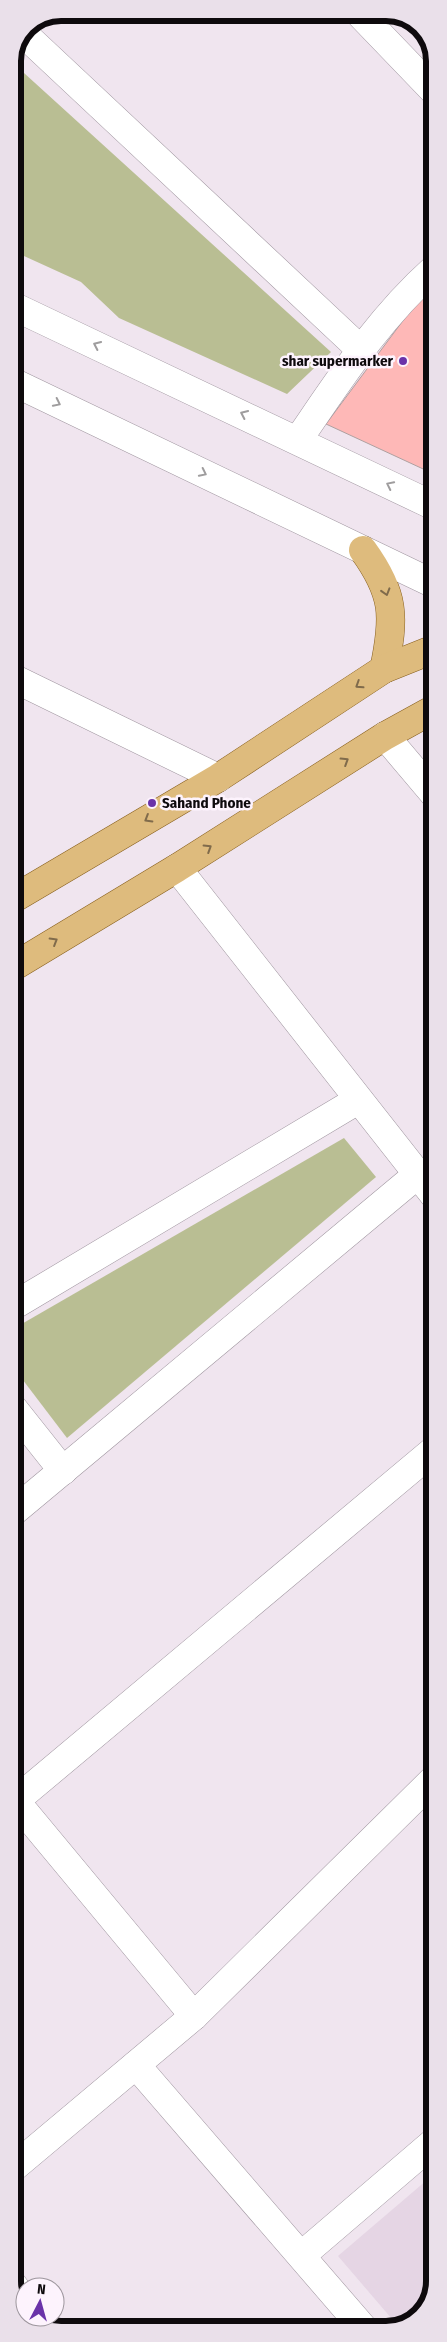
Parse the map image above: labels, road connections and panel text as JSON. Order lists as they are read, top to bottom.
{
  "places": ["shar supermarker", "Sahand Phone"],
  "north": "top"
}
